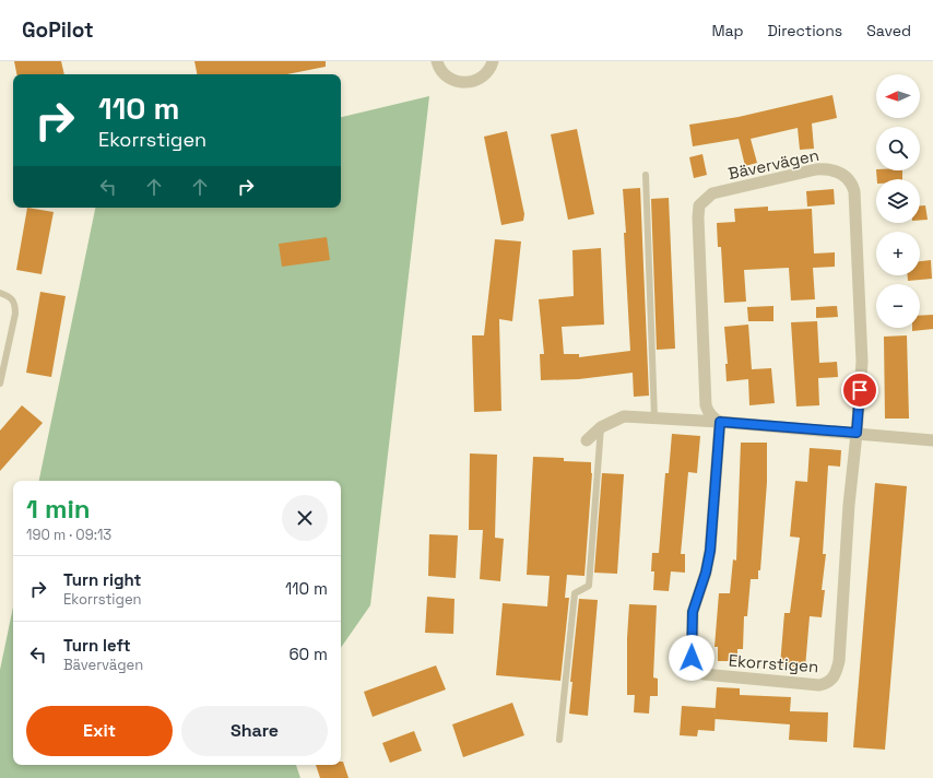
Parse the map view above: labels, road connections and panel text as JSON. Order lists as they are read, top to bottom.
{
  "streets": {
    "street": ["Bävervägen", "Ekorrstigen"]
  },
  "crossings": [
    ["Bävervägen", "Ekorrstigen"]
  ],
  "north": "left",
  "page": {
    "header": "GoPilot",
    "nav": ["Map", "Directions", "Saved"],
    "map_buttons": ["+", "−"],
    "turn": ["110 m", "Ekorrstigen"],
    "heading": ["1 min", "190 m · 09:13"],
    "list": [
      {
        "name": "Turn right",
        "note": "Ekorrstigen",
        "value": "110 m"
      },
      {
        "name": "Turn left",
        "note": "Bävervägen",
        "value": "60 m"
      }
    ],
    "buttons": ["Exit", "Share"]
  }
}
